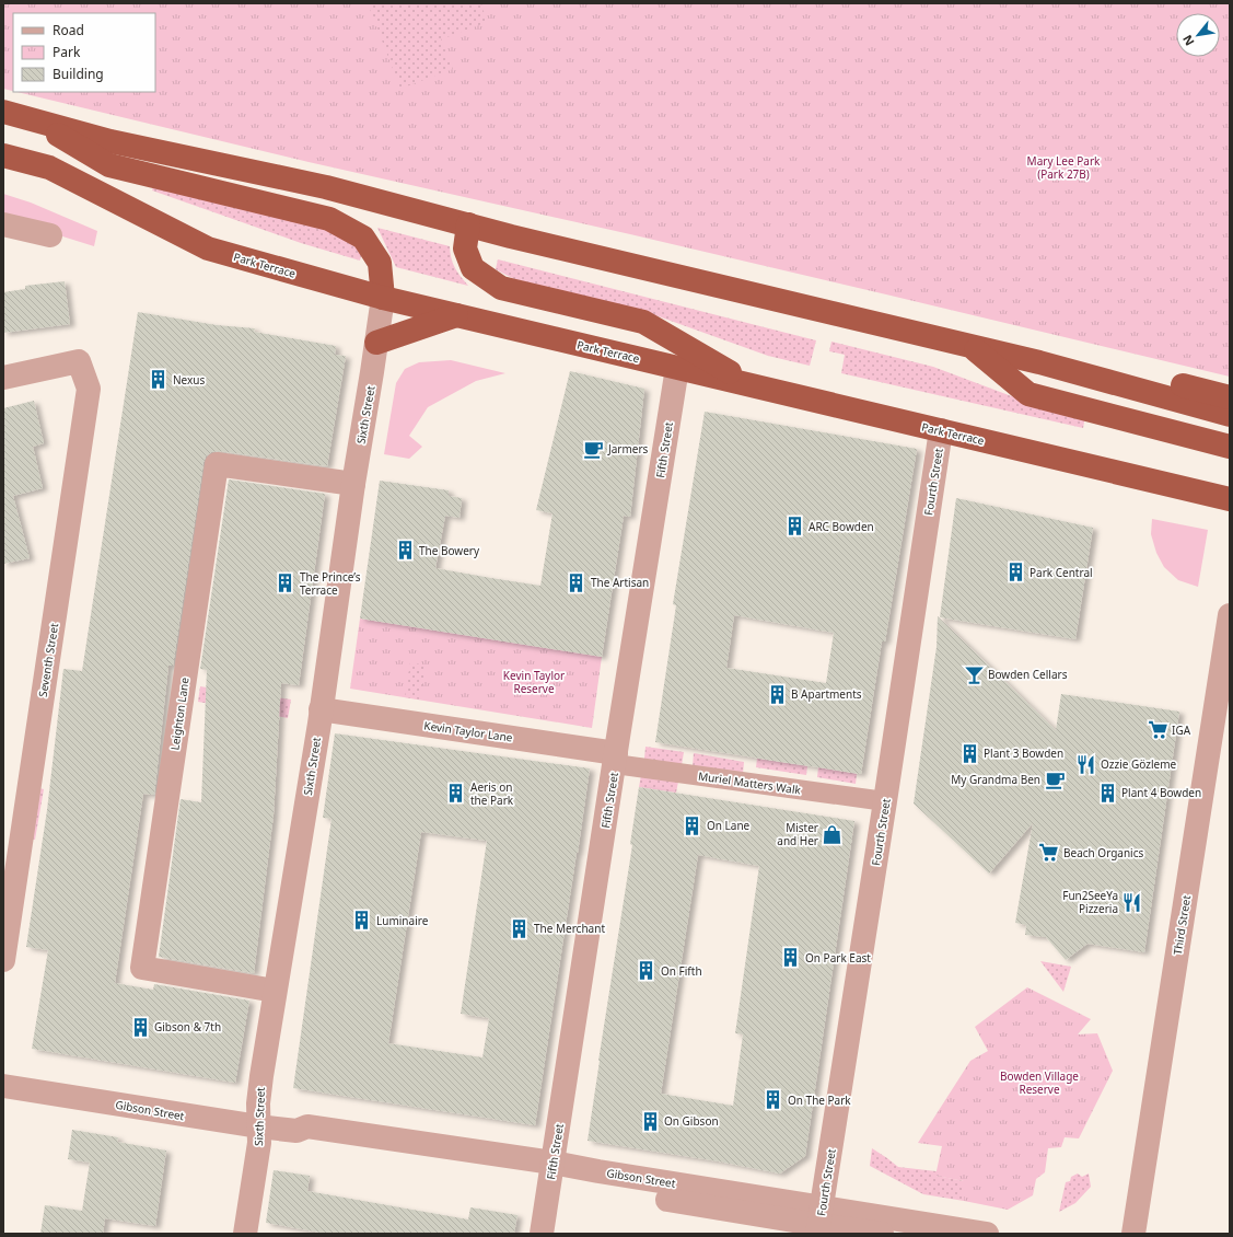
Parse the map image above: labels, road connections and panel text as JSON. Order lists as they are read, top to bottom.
{
  "streets": {
    "highway": ["Park Terrace"],
    "street": [
      "Sixth Street",
      "Fifth Street",
      "Fourth Street",
      "Seventh Street",
      "Leighton Lane",
      "Kevin Taylor Lane",
      "Muriel Matters Walk",
      "Third Street",
      "Gibson Street"
    ]
  },
  "crossings": [
    ["Park Terrace", "Sixth Street"],
    ["Park Terrace", "Fifth Street"],
    ["Park Terrace", "Fourth Street"],
    ["Sixth Street", "Leighton Lane"],
    ["Sixth Street", "Kevin Taylor Lane"],
    ["Sixth Street", "Gibson Street"],
    ["Fifth Street", "Kevin Taylor Lane"],
    ["Fifth Street", "Muriel Matters Walk"],
    ["Fifth Street", "Gibson Street"],
    ["Fourth Street", "Muriel Matters Walk"],
    ["Fourth Street", "Gibson Street"],
    ["Kevin Taylor Lane", "Muriel Matters Walk"]
  ],
  "parks": ["Mary Lee Park (Park 27B)", "Kevin Taylor Reserve", "Bowden Village Reserve"],
  "places": {
    "building": [
      "Nexus",
      "ARC Bowden",
      "The Bowery",
      "Park Central",
      "The Artisan",
      "The Prince’s Terrace",
      "B Apartments",
      "Plant 3 Bowden",
      "Plant 4 Bowden",
      "Aeris on the Park",
      "On Lane",
      "Luminaire",
      "The Merchant",
      "On Park East",
      "On Fifth",
      "Gibson & 7th",
      "On The Park",
      "On Gibson"
    ],
    "cafe": ["Jarmers", "My Grandma Ben"],
    "bar": ["Bowden Cellars"],
    "supermarket": ["IGA", "Beach Organics"],
    "restaurant": ["Ozzie Gözleme", "Fun2SeeYa Pizzeria"],
    "shop": ["Mister and Her"]
  },
  "legend": ["Road", "Park", "Building"],
  "north": "bottom left"
}
